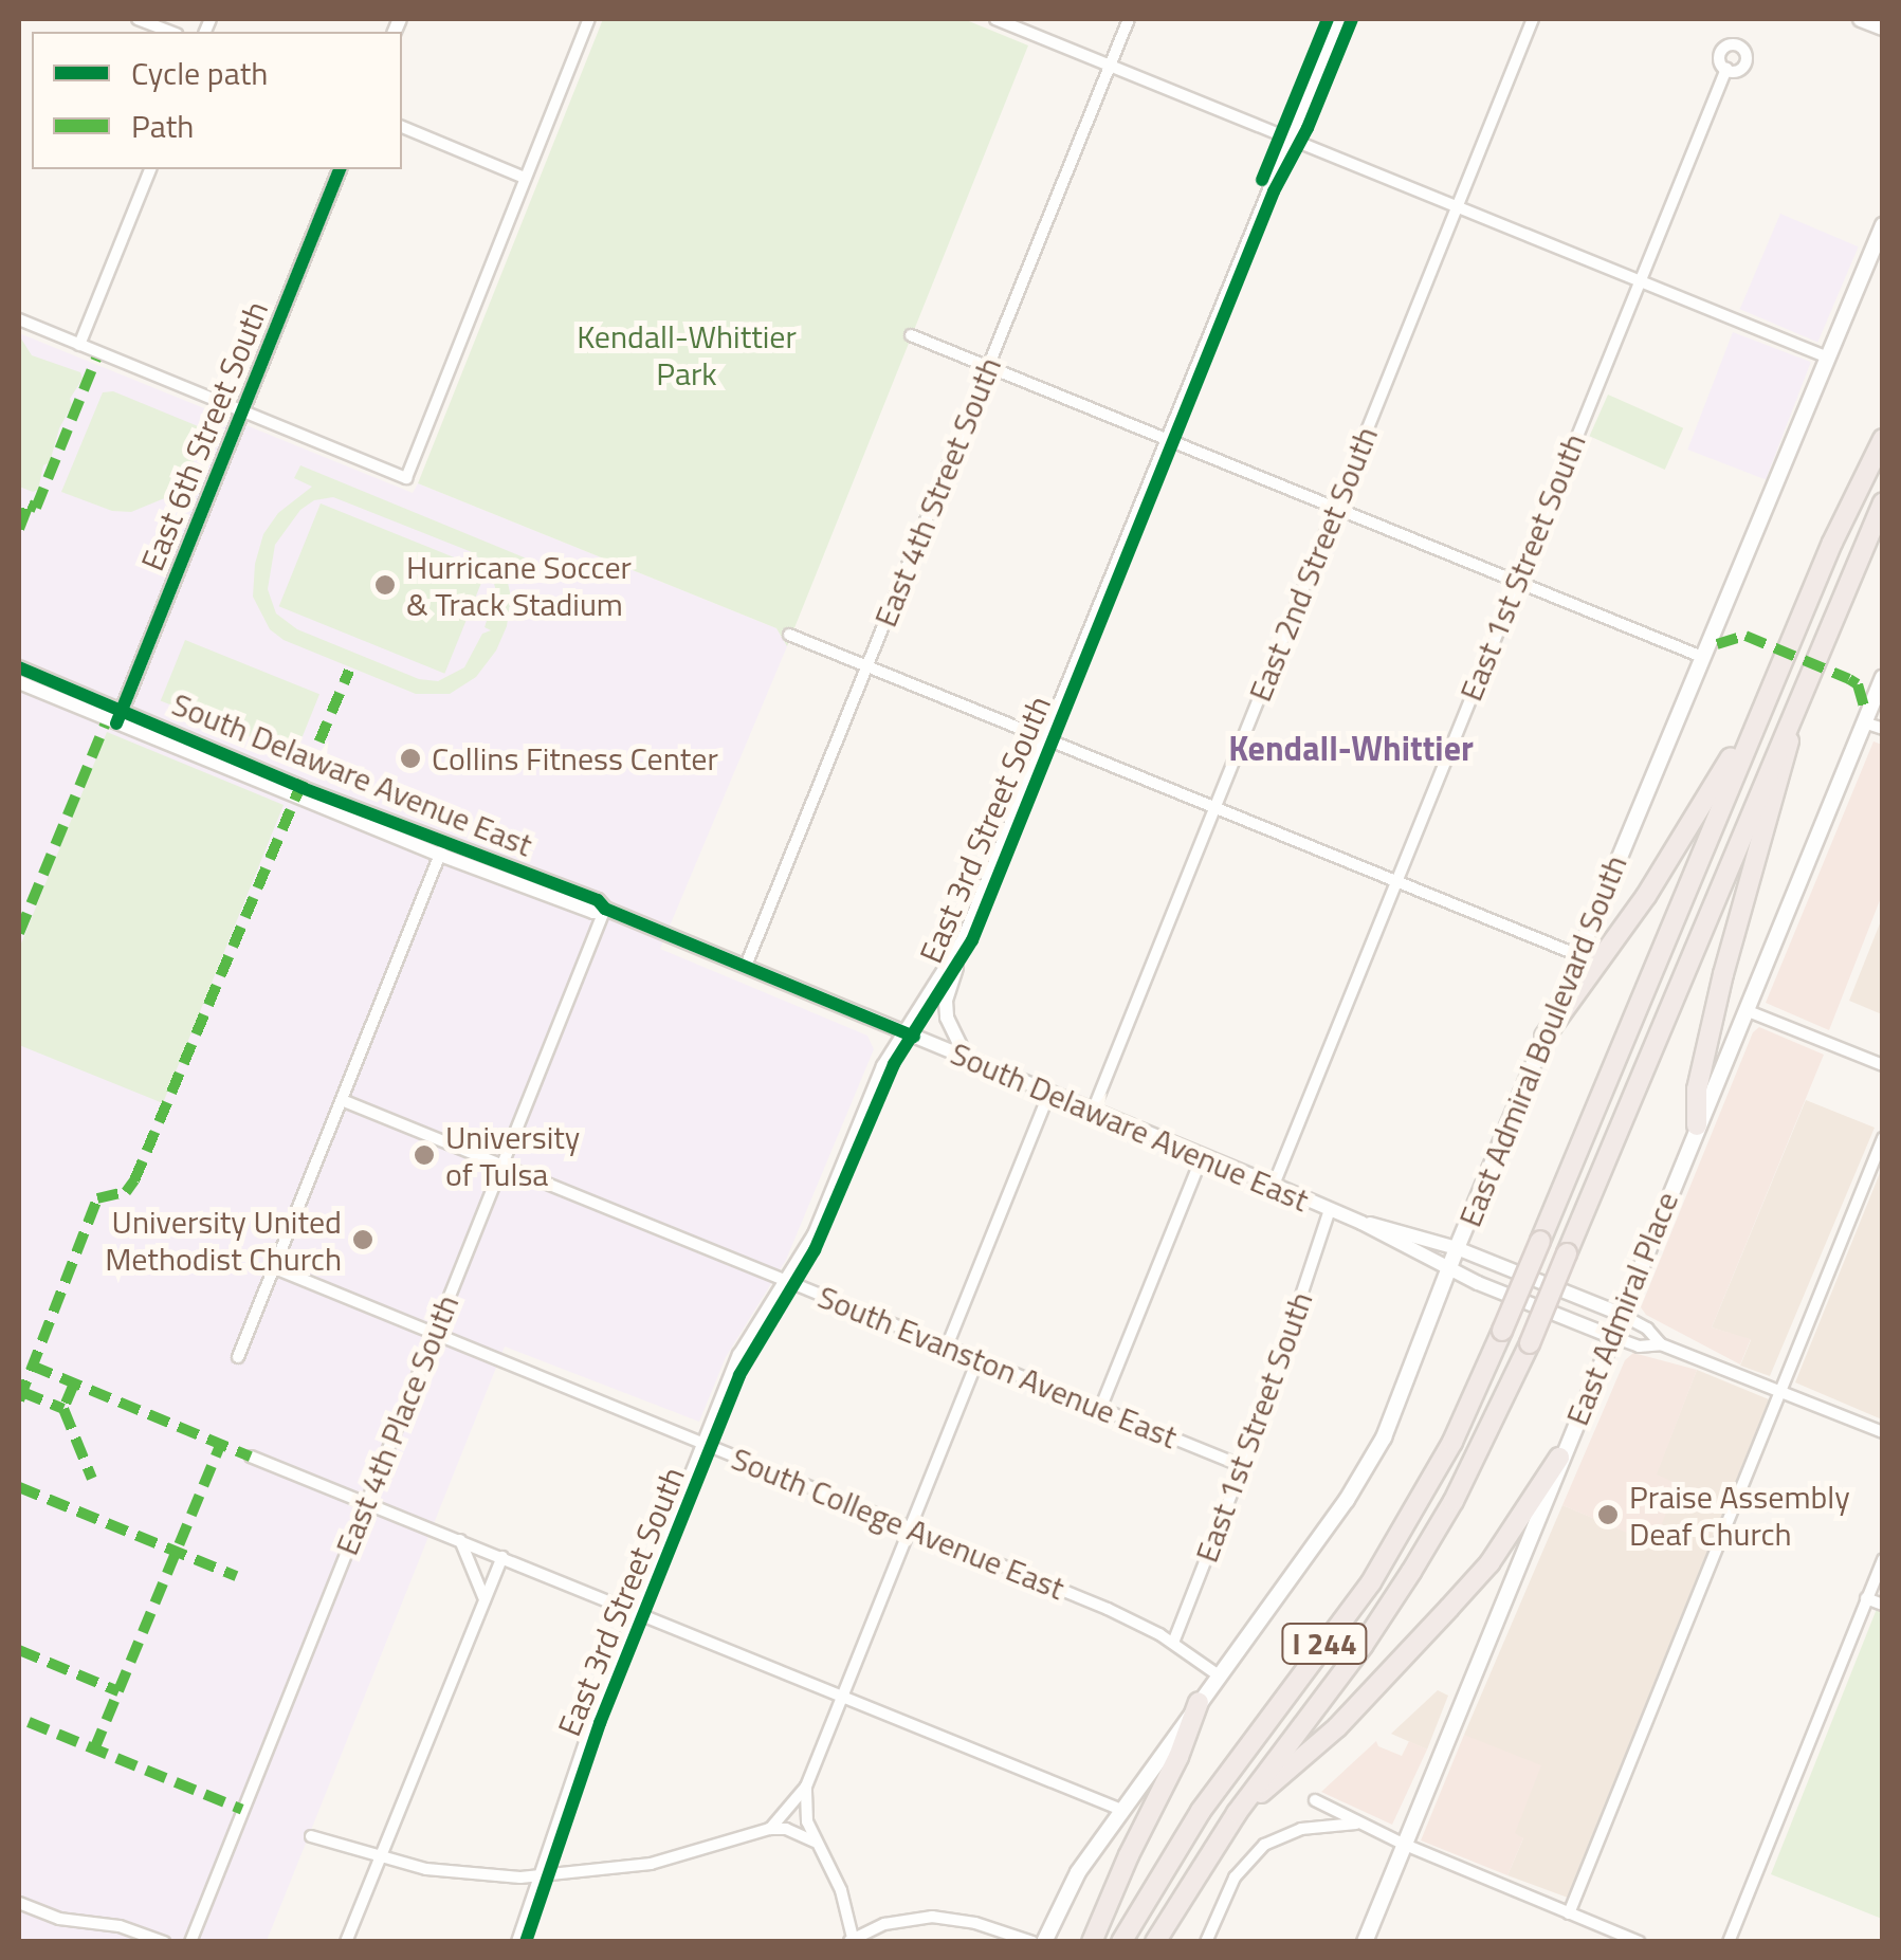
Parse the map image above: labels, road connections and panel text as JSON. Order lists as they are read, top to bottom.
{
  "streets": {
    "highway": ["I 244"],
    "main road": ["East Admiral Boulevard South", "East Admiral Place"],
    "street": [
      "East 6th Street South",
      "East 4th Street South",
      "East 2nd Street South",
      "East 1st Street South",
      "South Delaware Avenue East",
      "East 3rd Street South",
      "South Evanston Avenue East",
      "East 4th Place South",
      "South College Avenue East"
    ]
  },
  "crossings": [
    ["East 6th Street South", "South Delaware Avenue East"],
    ["East 4th Street South", "South Delaware Avenue East"],
    ["East 2nd Street South", "South Delaware Avenue East"],
    ["East 1st Street South", "South Delaware Avenue East"],
    ["East 1st Street South", "South Evanston Avenue East"],
    ["East 1st Street South", "South College Avenue East"],
    ["South Delaware Avenue East", "East 3rd Street South"],
    ["South Delaware Avenue East", "East Admiral Boulevard South"],
    ["South Delaware Avenue East", "East Admiral Place"],
    ["South Delaware Avenue East", "East 4th Place South"],
    ["East 3rd Street South", "South Evanston Avenue East"],
    ["East 3rd Street South", "South College Avenue East"],
    ["East Admiral Boulevard South", "South College Avenue East"],
    ["South Evanston Avenue East", "East 4th Place South"],
    ["East 4th Place South", "South College Avenue East"]
  ],
  "districts": ["Kendall-Whittier"],
  "parks": ["Kendall-Whittier Park"],
  "places": [
    "Hurricane Soccer & Track Stadium",
    "Collins Fitness Center",
    "University of Tulsa",
    "University United Methodist Church",
    "Praise Assembly Deaf Church"
  ],
  "legend": ["Cycle path", "Path"]
}
